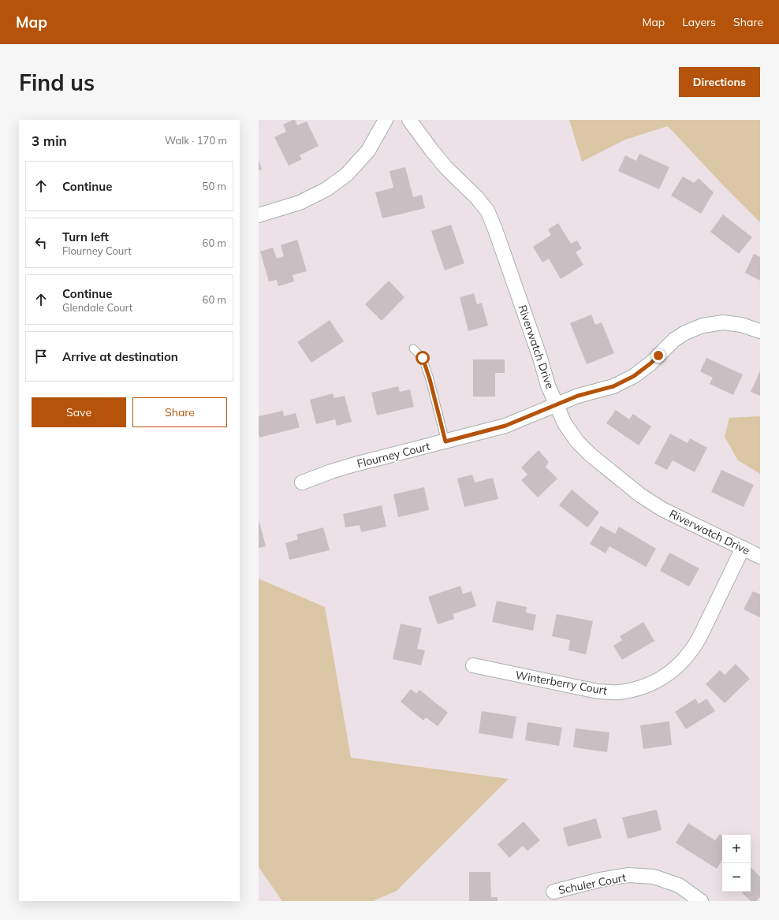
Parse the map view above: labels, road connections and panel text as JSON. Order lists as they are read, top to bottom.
{
  "streets": {
    "street": [
      "Riverwatch Drive",
      "Flourney Court",
      "Winterberry Court",
      "Schuler Court"
    ]
  },
  "crossings": [
    ["Riverwatch Drive", "Flourney Court"],
    ["Riverwatch Drive", "Winterberry Court"]
  ],
  "page": {
    "header": "Map",
    "nav": ["Map", "Layers", "Share"],
    "buttons": [
      "Directions",
      ["Save", "Share"]
    ],
    "title": "Find us",
    "heading": ["3 min", "Walk · 170 m"],
    "list": [
      ["Continue", "50 m"],
      ["Turn left", "Flourney Court", "60 m"],
      ["Continue", "Glendale Court", "60 m"],
      "Arrive at destination"
    ],
    "map_buttons": ["+", "−"]
  }
}
